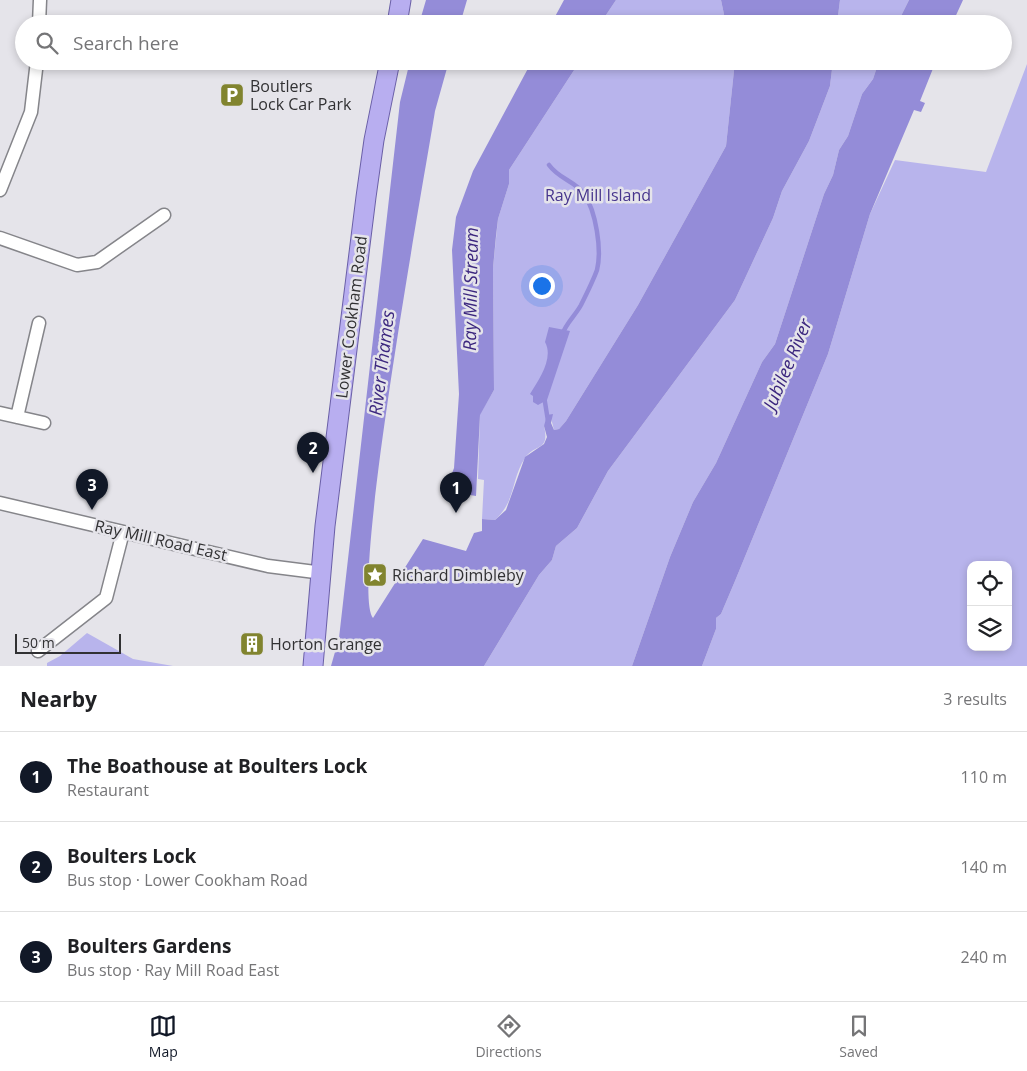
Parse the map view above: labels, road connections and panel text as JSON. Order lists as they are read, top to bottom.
{
  "streets": {
    "main road": ["Lower Cookham Road"],
    "street": ["Ray Mill Road East"]
  },
  "crossings": [
    ["Lower Cookham Road", "Ray Mill Road East"]
  ],
  "water": ["Ray Mill Stream", "River Thames", "Jubilee River"],
  "parks": ["Ray Mill Island"],
  "places": {
    "parking": ["Boutlers Lock Car Park"],
    "place": ["Richard Dimbleby"],
    "building": ["Horton Grange"]
  },
  "scale_bar": "50 m",
  "page": {
    "search": "Search here",
    "pins": ["2", "3", "1"],
    "scale": "50 m",
    "heading": ["Nearby", "3 results"],
    "list": [
      {
        "mark": "1",
        "name": "The Boathouse at Boulters Lock",
        "note": "Restaurant",
        "value": "110 m"
      },
      {
        "mark": "2",
        "name": "Boulters Lock",
        "note": "Bus stop · Lower Cookham Road",
        "value": "140 m"
      },
      {
        "mark": "3",
        "name": "Boulters Gardens",
        "note": "Bus stop · Ray Mill Road East",
        "value": "240 m"
      }
    ],
    "nav": ["Map", "Directions", "Saved"]
  }
}
